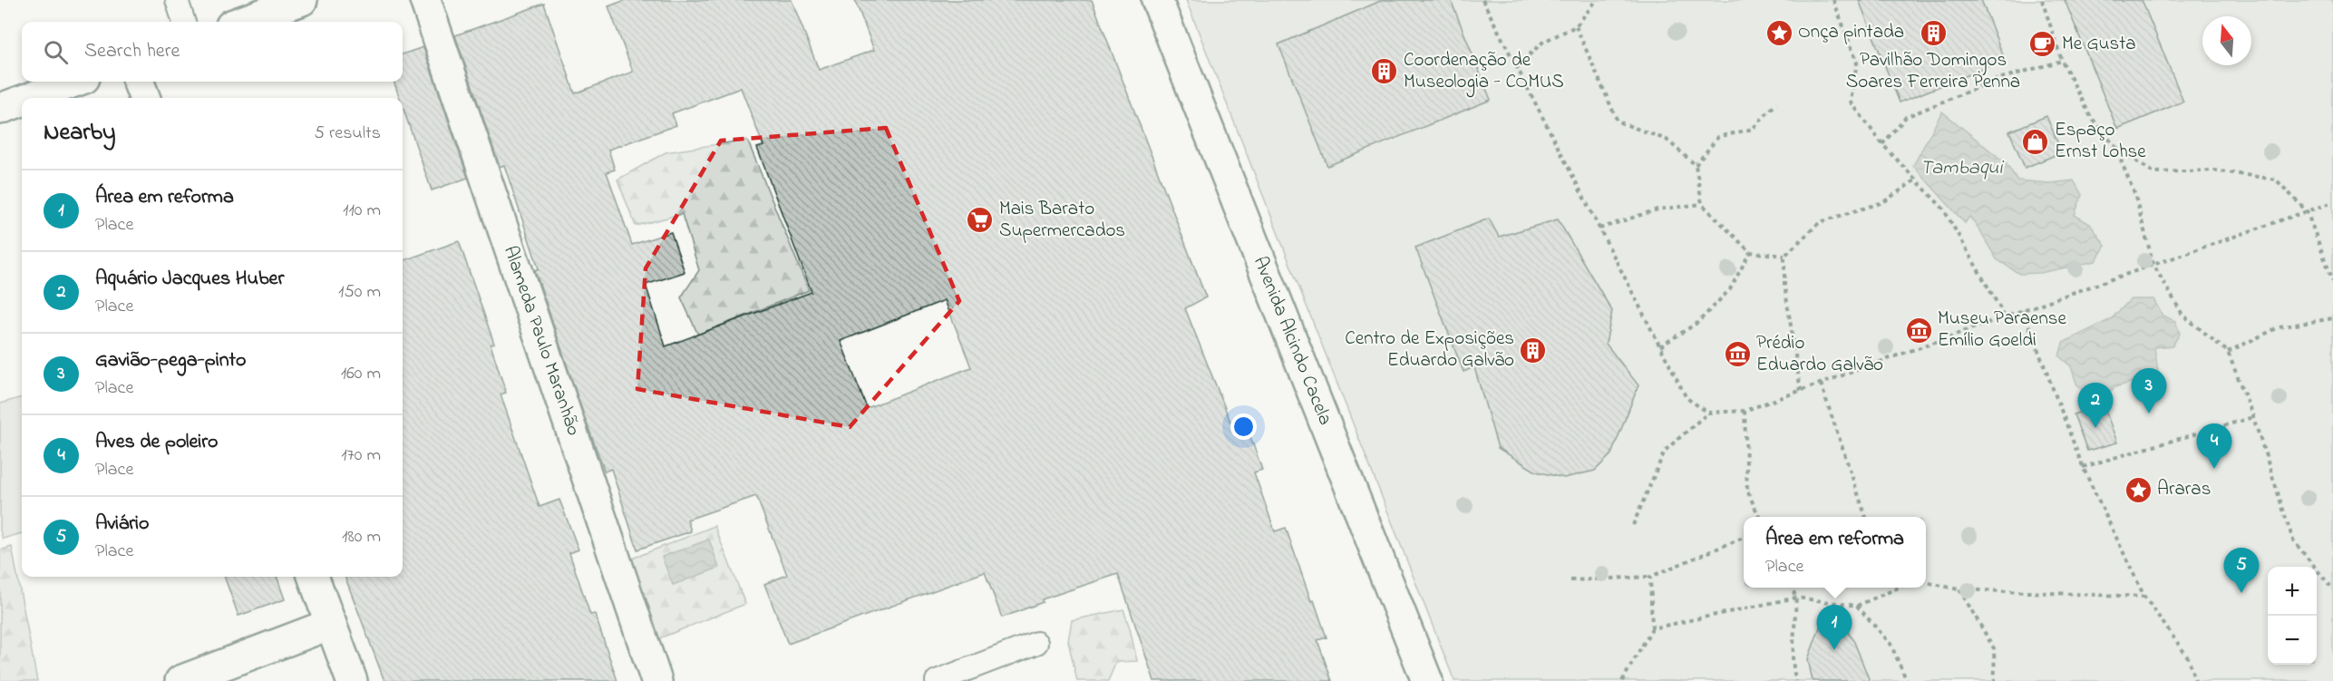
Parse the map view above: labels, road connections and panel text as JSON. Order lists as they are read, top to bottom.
{
  "streets": {
    "street": ["Alameda Paulo Maranhão", "Avenida Alcindo Cacela"]
  },
  "water": ["Tambaqui"],
  "places": {
    "place": ["Onça pintada", "Araras"],
    "building": ["Pavilhão Domingos Soares Ferreira Penna", "Coordenação de Museologia - COMUS", "Centro de Exposições Eduardo Galvão"],
    "cafe": ["Me Gusta"],
    "shop": ["Espaço Ernst Lohse"],
    "supermarket": ["Mais Barato Supermercados"],
    "museum": ["Museu Paraense Emílio Goeldi", "Prédio Eduardo Galvão"]
  },
  "north": "top",
  "page": {
    "search": "Search here",
    "heading": ["Nearby", "5 results"],
    "list": [
      {
        "mark": "1",
        "name": "Área em reforma",
        "note": "Place",
        "value": "110 m"
      },
      {
        "mark": "2",
        "name": "Aquário Jacques Huber",
        "note": "Place",
        "value": "150 m"
      },
      {
        "mark": "3",
        "name": "Gavião-pega-pinto",
        "note": "Place",
        "value": "160 m"
      },
      {
        "mark": "4",
        "name": "Aves de poleiro",
        "note": "Place",
        "value": "170 m"
      },
      {
        "mark": "5",
        "name": "Aviário",
        "note": "Place",
        "value": "180 m"
      }
    ],
    "pins": [
      "3",
      "2",
      "4",
      "5",
      "1"
    ],
    "popup": ["Área em reforma", "Place"],
    "map_buttons": ["+", "−"]
  }
}
